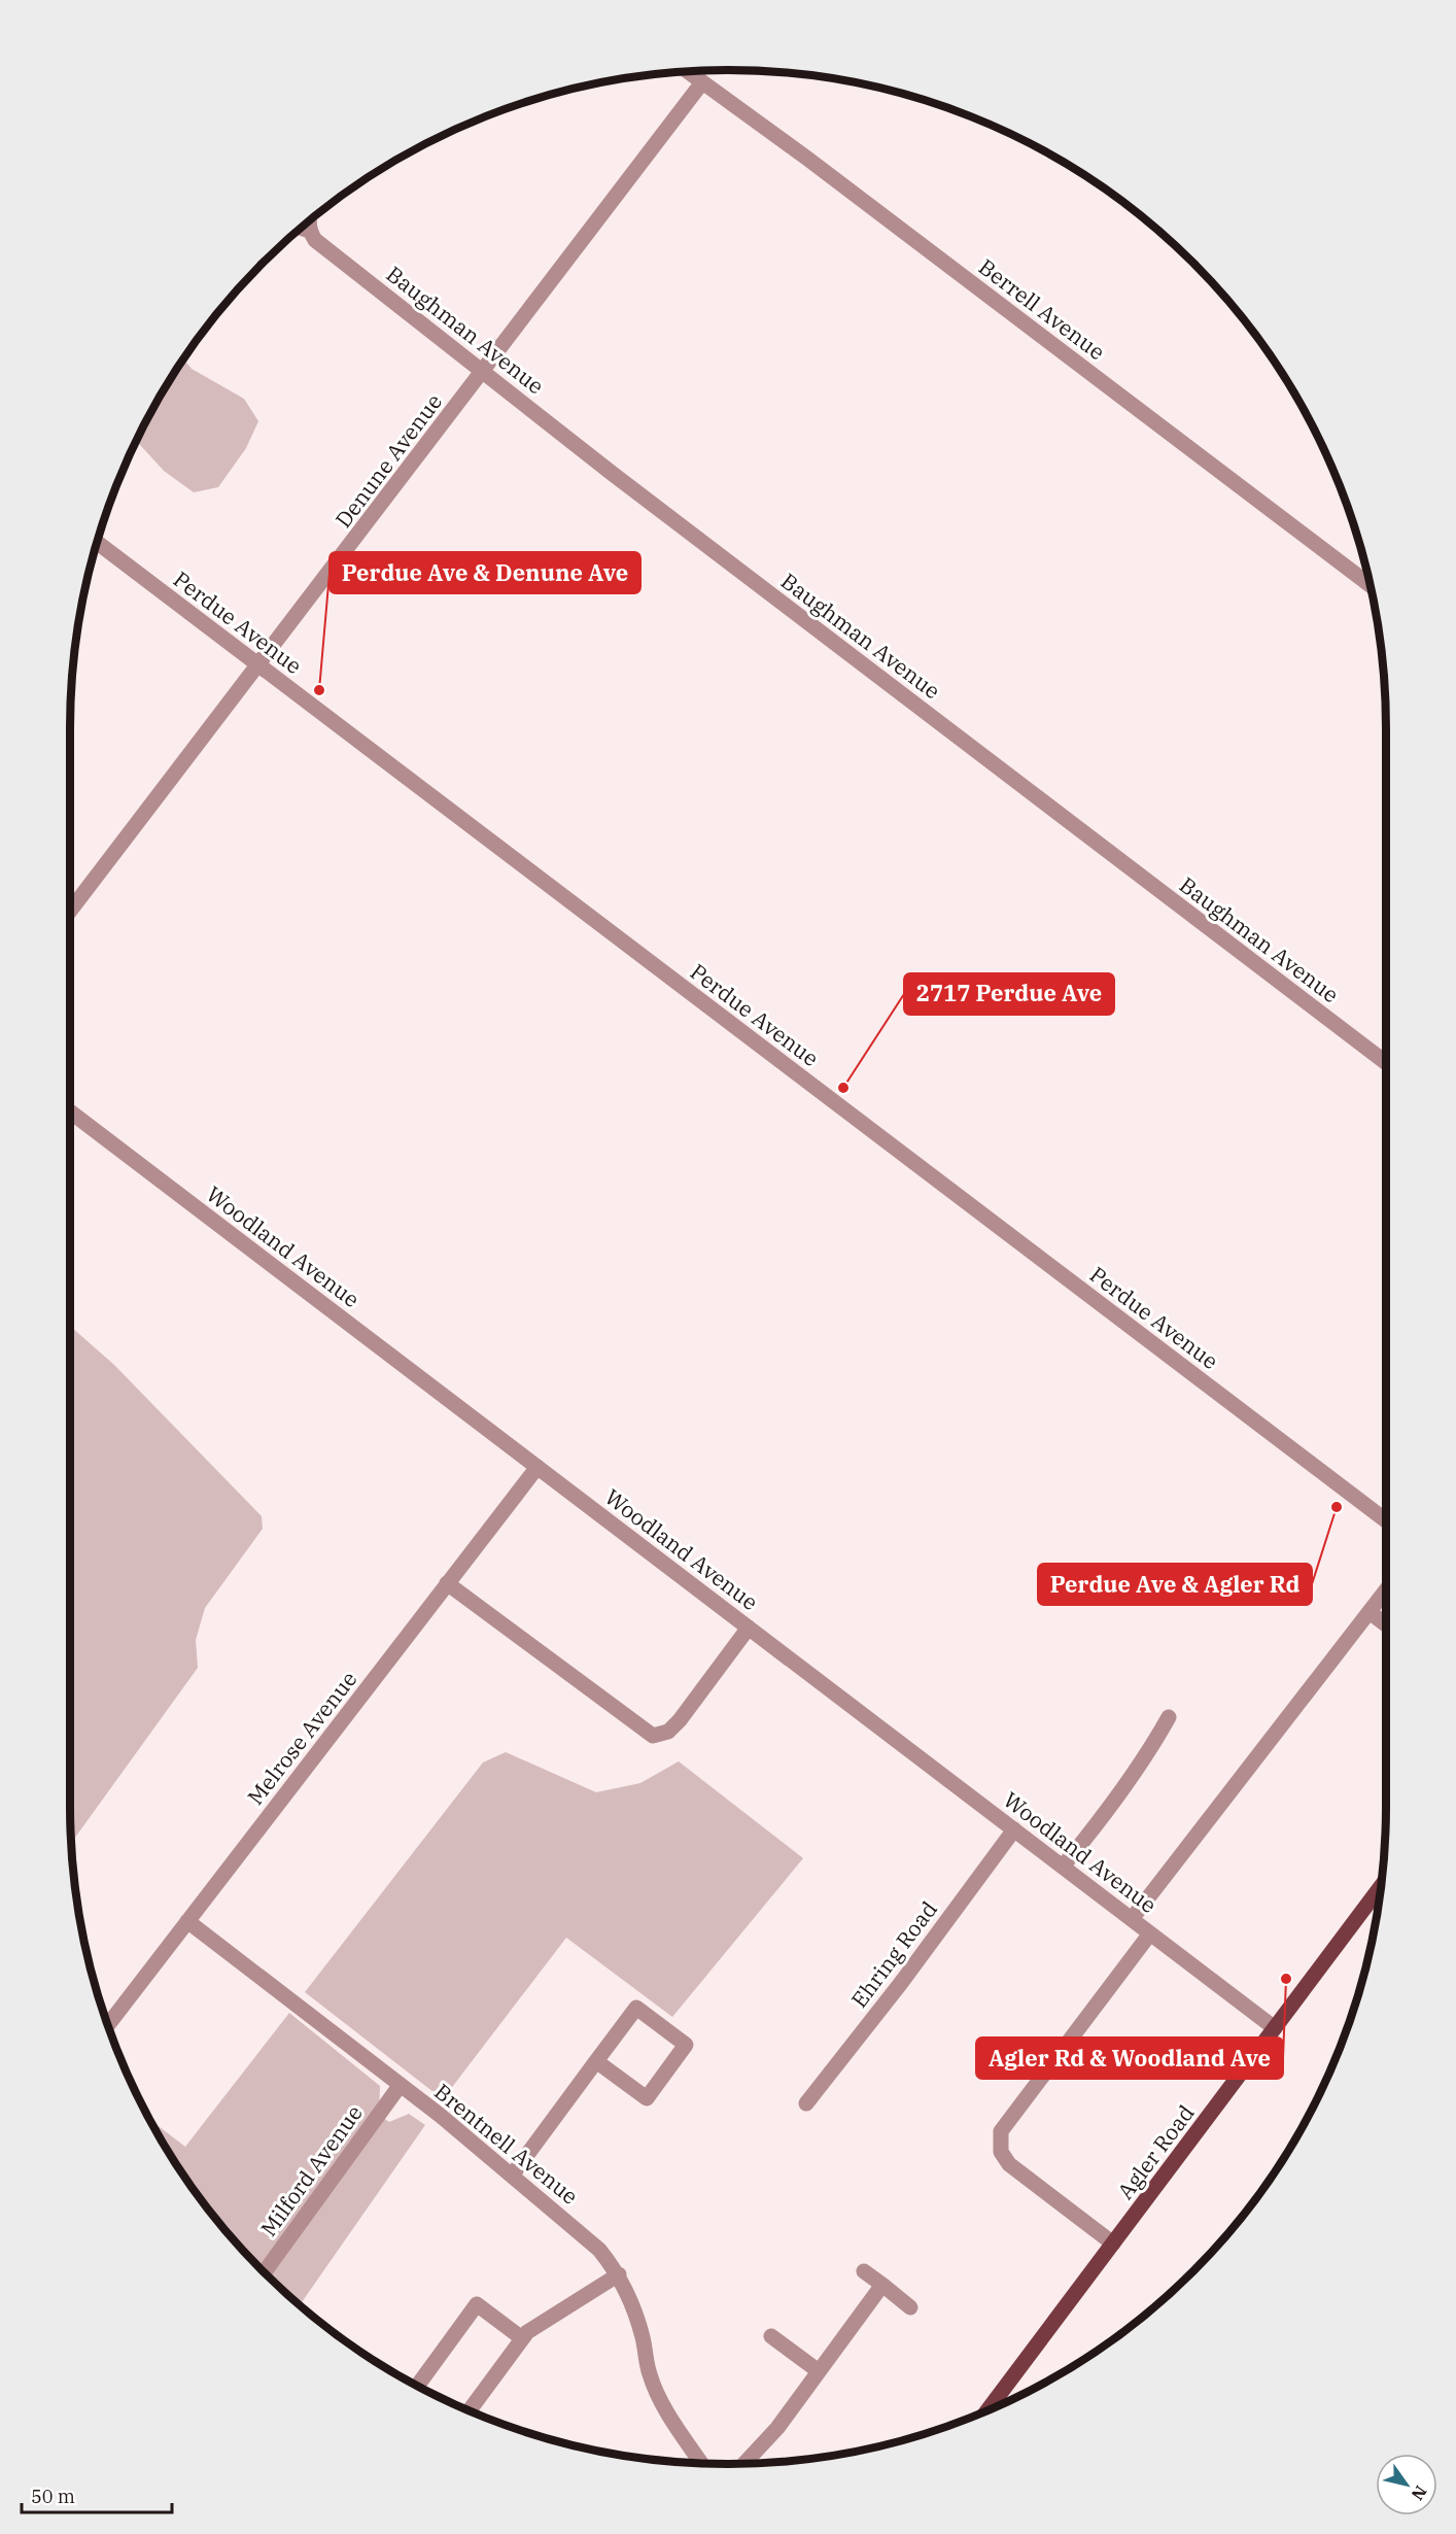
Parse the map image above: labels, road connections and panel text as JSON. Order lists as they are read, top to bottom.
{
  "streets": {
    "main road": ["Agler Road"],
    "street": [
      "Berrell Avenue",
      "Baughman Avenue",
      "Denune Avenue",
      "Perdue Avenue",
      "Woodland Avenue",
      "Melrose Avenue",
      "Ehring Road",
      "Brentnell Avenue",
      "Milford Avenue"
    ]
  },
  "crossings": [
    ["Berrell Avenue", "Denune Avenue"],
    ["Baughman Avenue", "Denune Avenue"],
    ["Denune Avenue", "Perdue Avenue"],
    ["Woodland Avenue", "Melrose Avenue"],
    ["Woodland Avenue", "Ehring Road"],
    ["Woodland Avenue", "Agler Road"],
    ["Melrose Avenue", "Brentnell Avenue"],
    ["Brentnell Avenue", "Milford Avenue"]
  ],
  "places": [
    "Perdue Ave & Denune Ave",
    "2717 Perdue Ave",
    "Perdue Ave & Agler Rd",
    "Agler Rd & Woodland Ave"
  ],
  "scale_bar": "50 m",
  "north": "bottom right"
}
